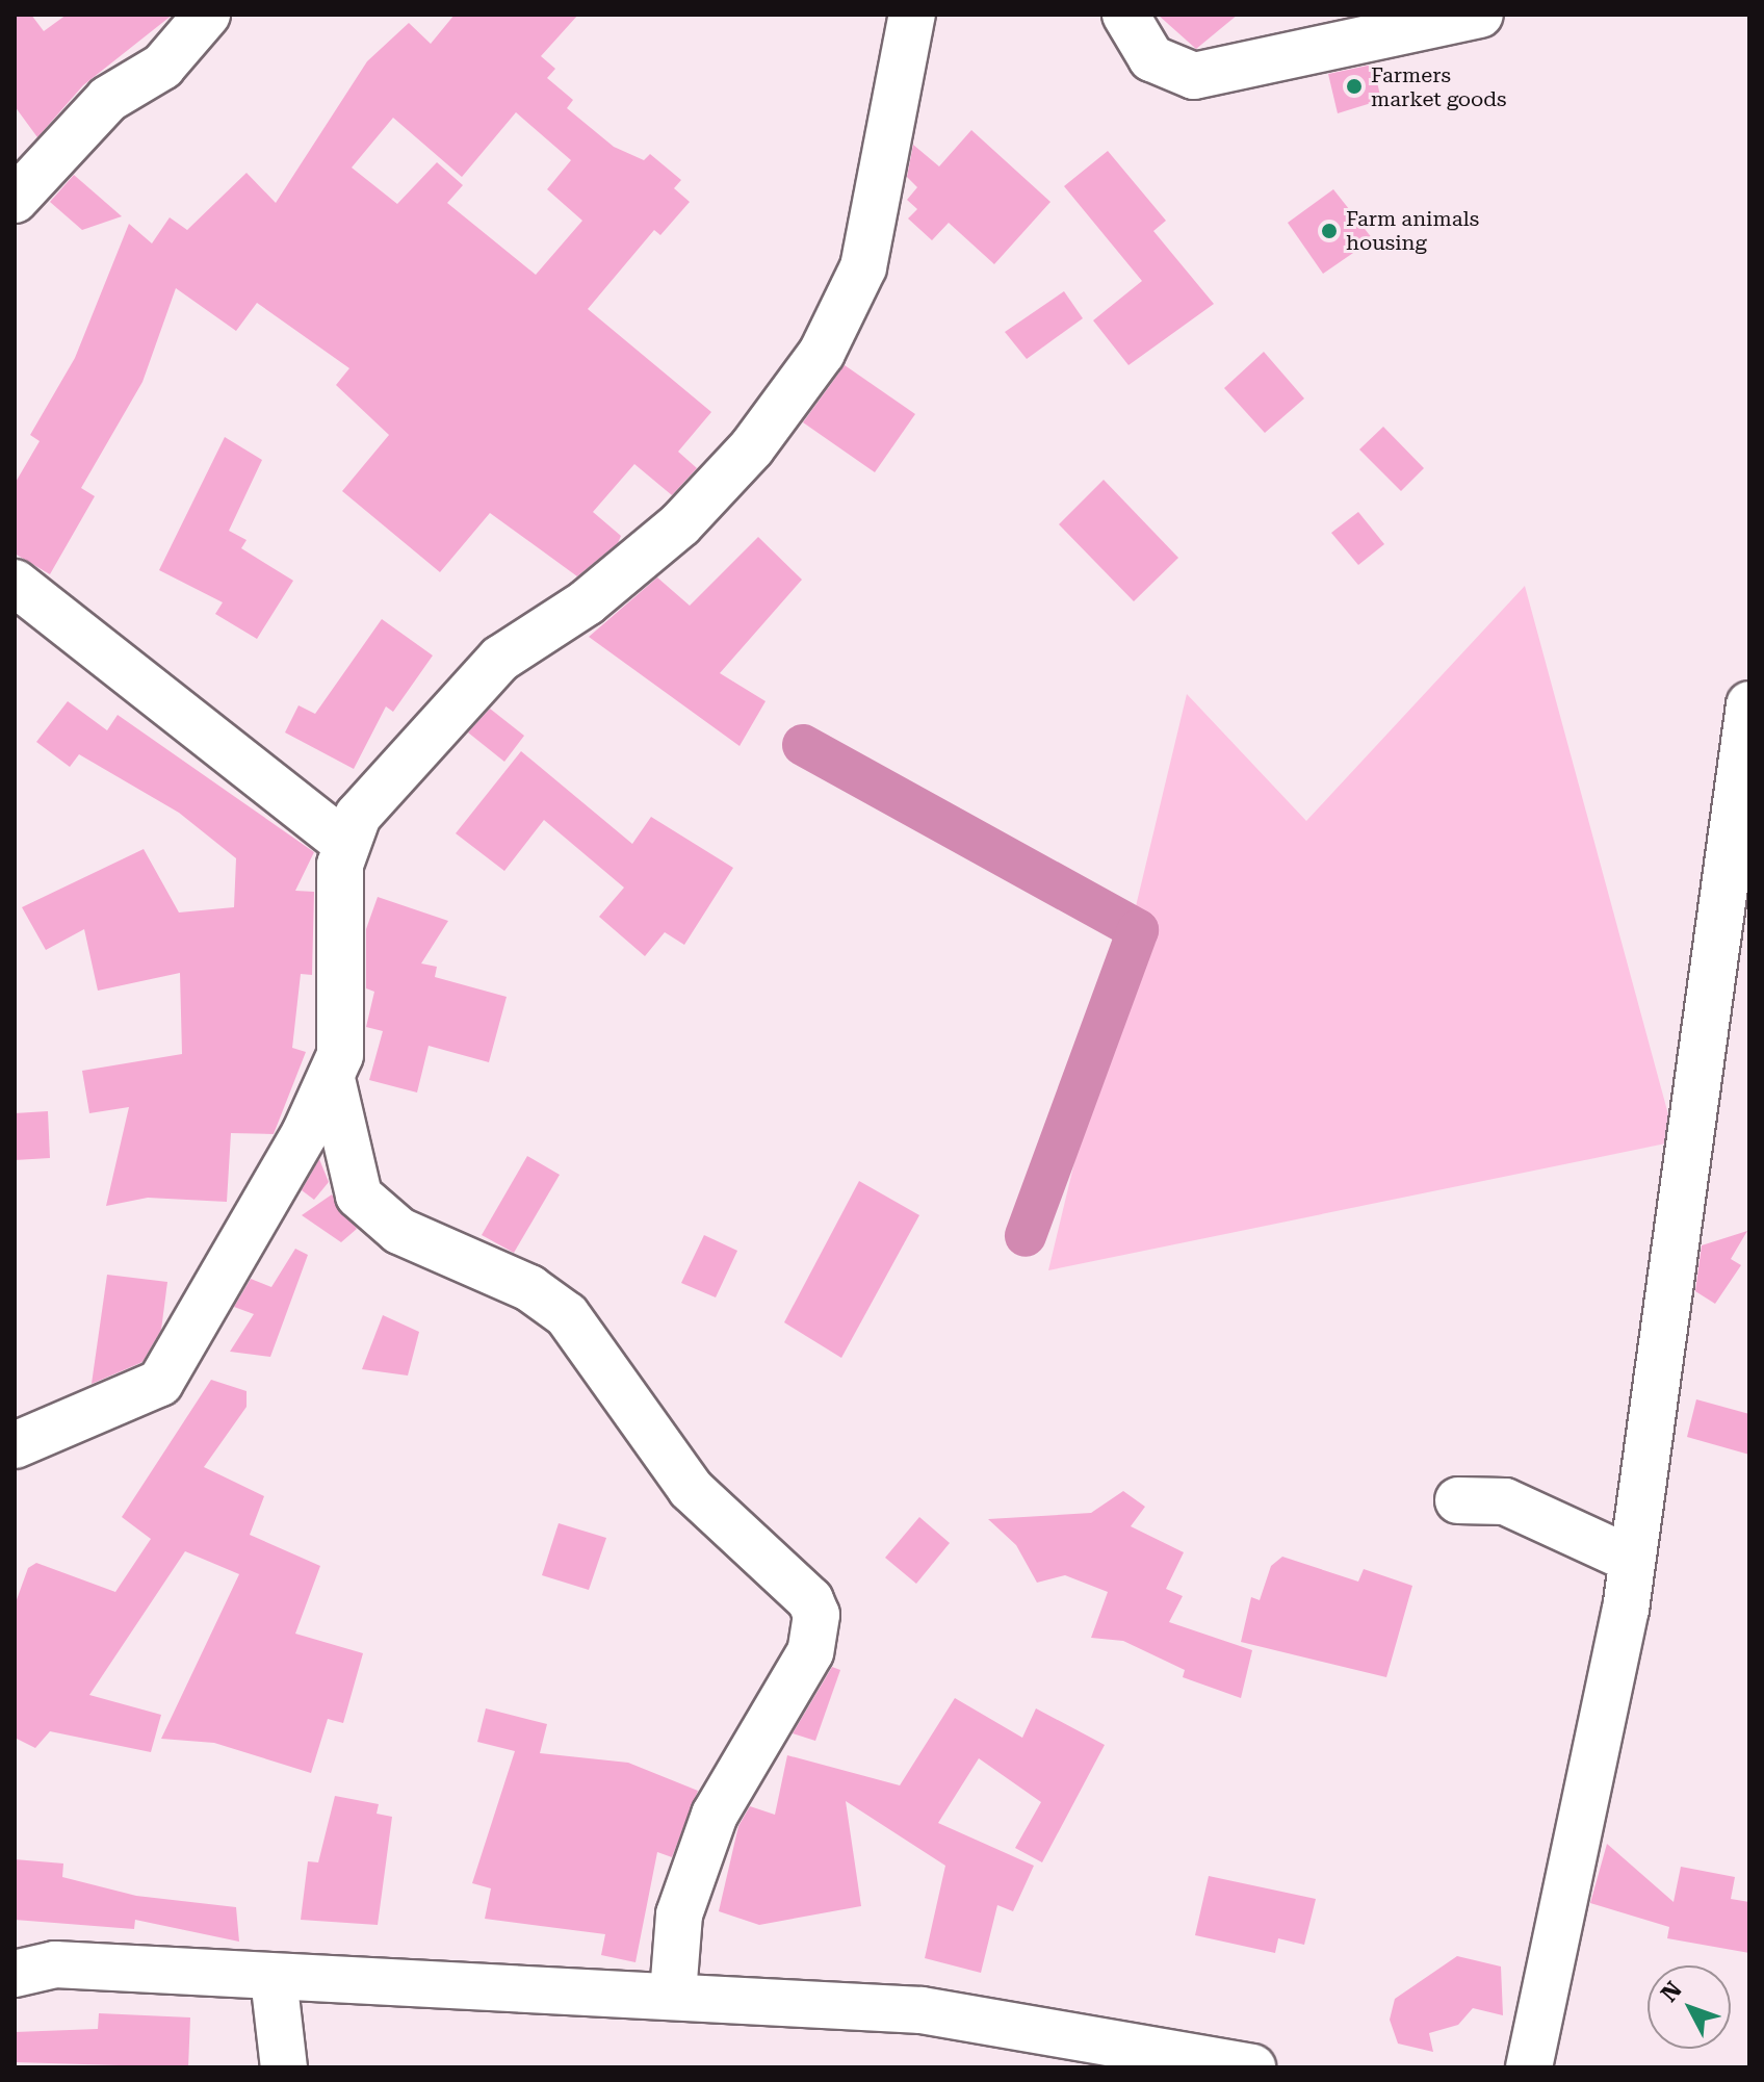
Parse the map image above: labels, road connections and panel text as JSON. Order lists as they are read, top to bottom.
{
  "places": ["Farmers market goods", "Farm animals housing"],
  "north": "top left"
}
